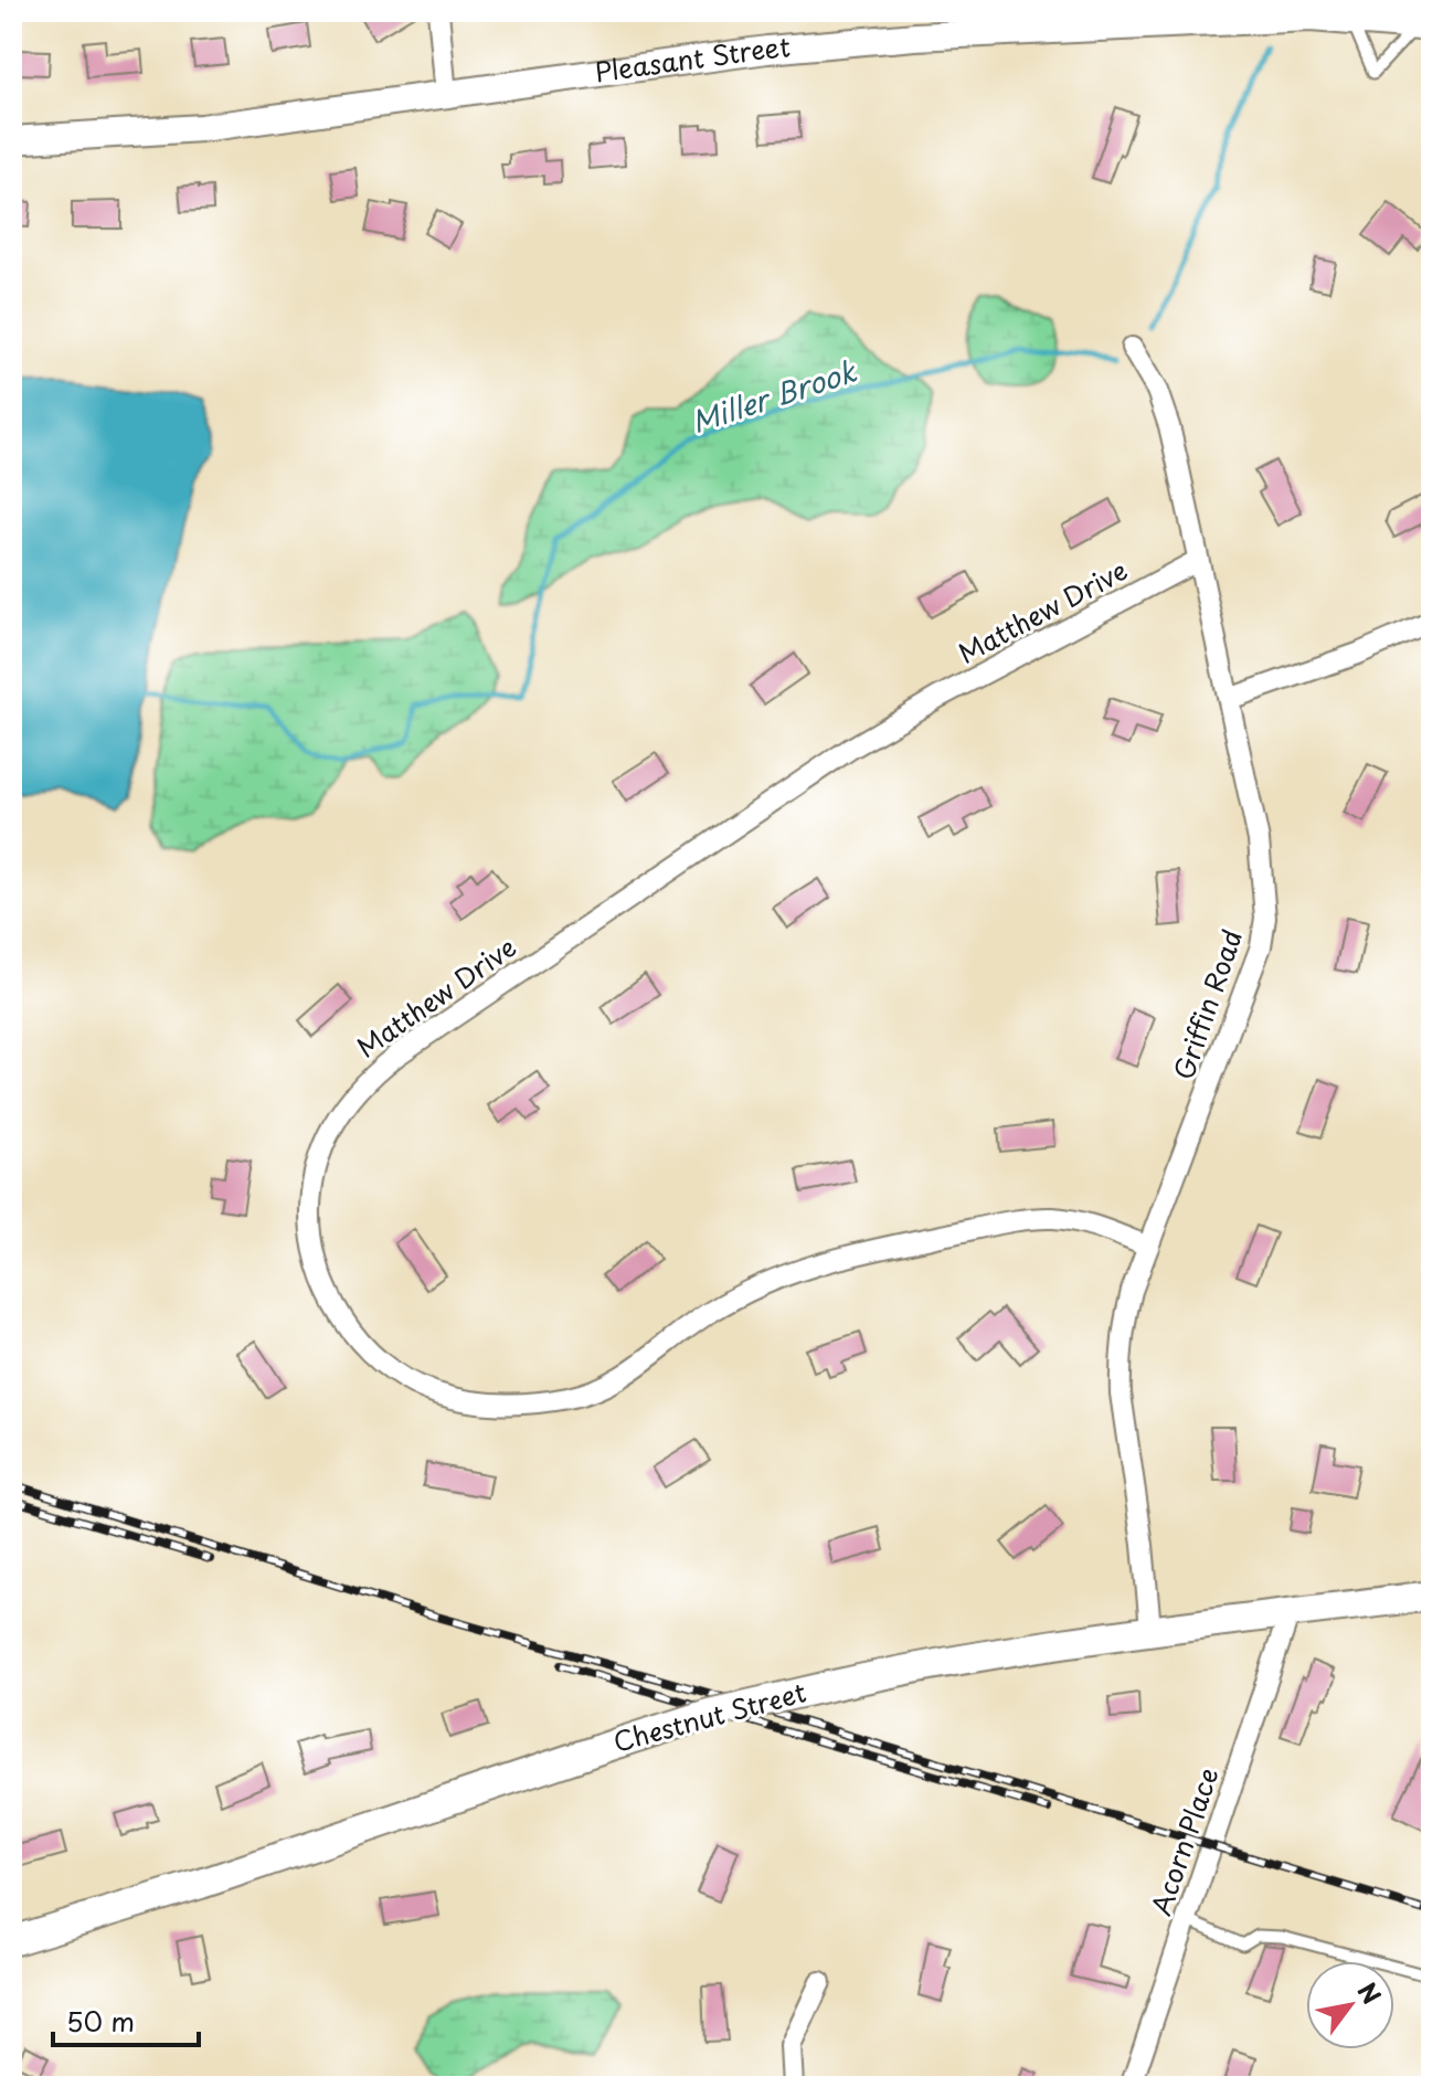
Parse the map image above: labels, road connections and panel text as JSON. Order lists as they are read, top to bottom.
{
  "streets": {
    "main road": ["Chestnut Street"],
    "street": [
      "Pleasant Street",
      "Matthew Drive",
      "Griffin Road",
      "Acorn Place"
    ]
  },
  "crossings": [
    ["Matthew Drive", "Griffin Road"],
    ["Griffin Road", "Chestnut Street"],
    ["Chestnut Street", "Acorn Place"]
  ],
  "water": ["Miller Brook"],
  "scale_bar": "50 m",
  "north": "top right"
}
